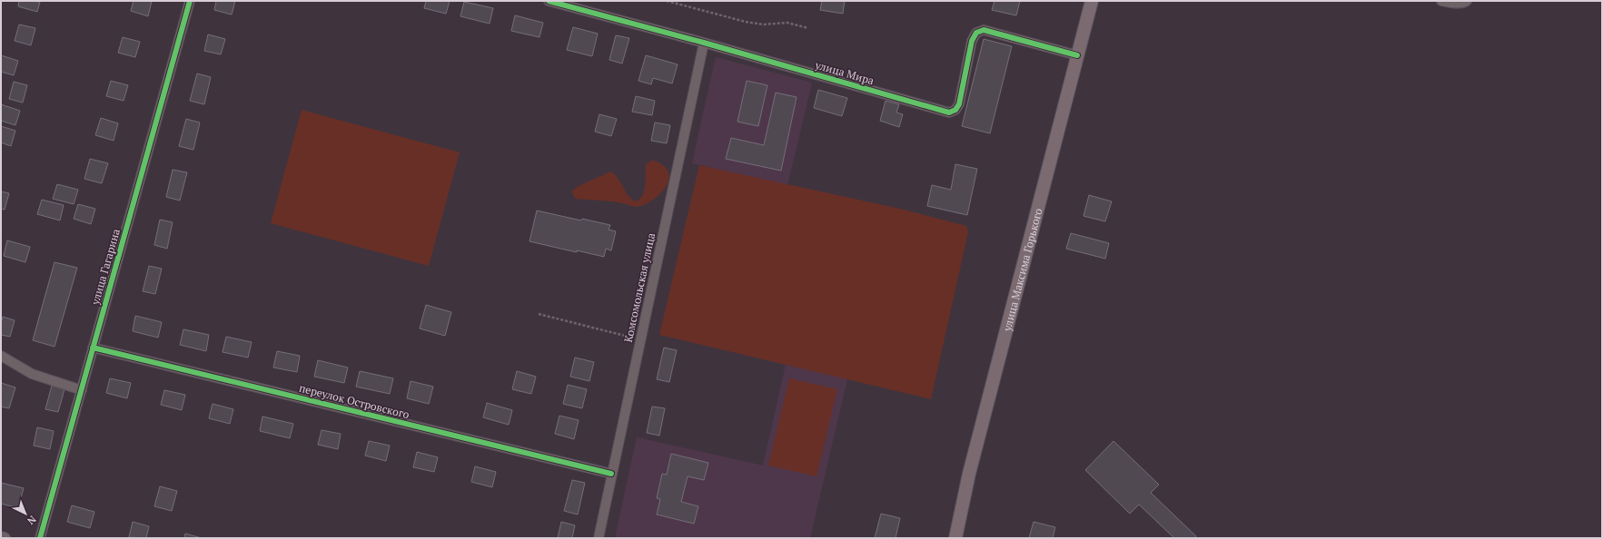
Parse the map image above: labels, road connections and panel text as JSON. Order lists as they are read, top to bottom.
{
  "streets": {
    "main road": ["улица Максима Горького"],
    "street": [
      "улица Мира",
      "улица Гагарина",
      "Комсомольская улица",
      "переулок Островского"
    ]
  },
  "crossings": [
    ["улица Мира", "улица Максима Горького"],
    ["улица Мира", "Комсомольская улица"],
    ["улица Гагарина", "переулок Островского"],
    ["Комсомольская улица", "переулок Островского"]
  ],
  "north": "bottom right"
}
